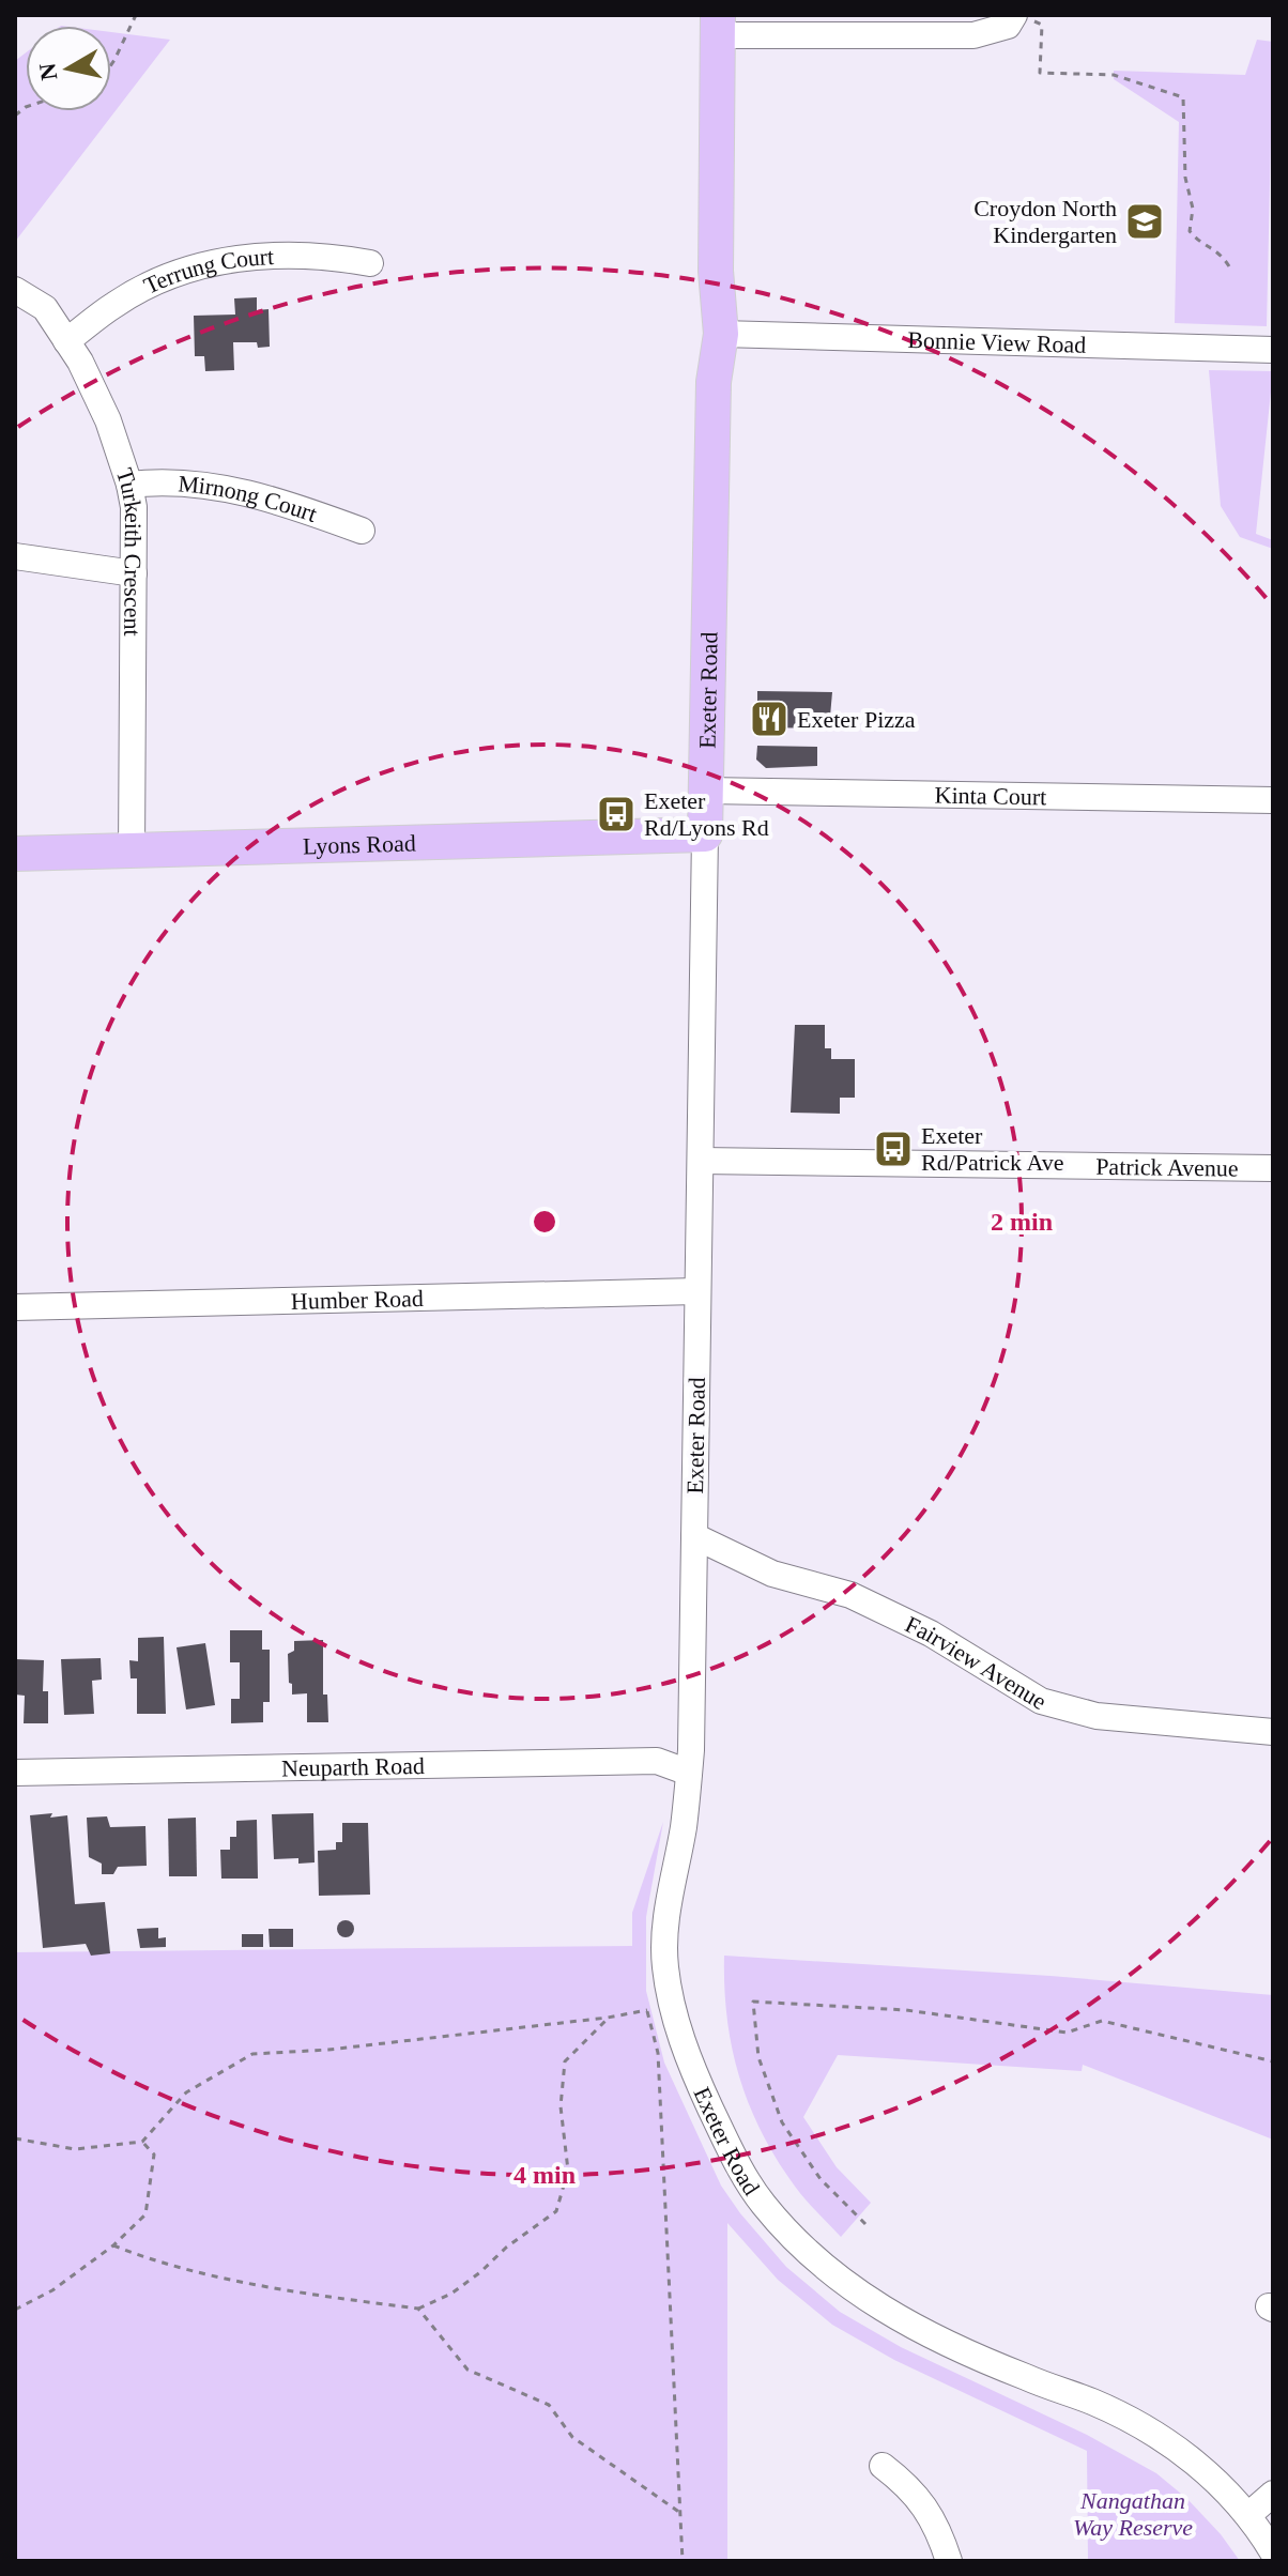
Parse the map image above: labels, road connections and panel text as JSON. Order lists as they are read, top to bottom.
{
  "streets": {
    "main road": ["Exeter Road", "Lyons Road"],
    "street": [
      "Terrung Court",
      "Bonnie View Road",
      "Mirnong Court",
      "Turkeith Crescent",
      "Kinta Court",
      "Patrick Avenue",
      "Humber Road",
      "Fairview Avenue",
      "Neuparth Road"
    ]
  },
  "crossings": [
    ["Terrung Court", "Turkeith Crescent"],
    ["Bonnie View Road", "Exeter Road"],
    ["Mirnong Court", "Turkeith Crescent"],
    ["Turkeith Crescent", "Lyons Road"],
    ["Exeter Road", "Kinta Court"],
    ["Exeter Road", "Lyons Road"],
    ["Exeter Road", "Patrick Avenue"],
    ["Exeter Road", "Humber Road"],
    ["Exeter Road", "Fairview Avenue"],
    ["Exeter Road", "Neuparth Road"]
  ],
  "parks": ["Nangathan Way Reserve"],
  "places": {
    "school or university": ["Croydon North Kindergarten"],
    "restaurant": ["Exeter Pizza"],
    "bus stop": ["Exeter Rd/Lyons Rd", "Exeter Rd/Patrick Ave"]
  },
  "north": "left",
  "rings": ["2 min", "4 min"]
}
